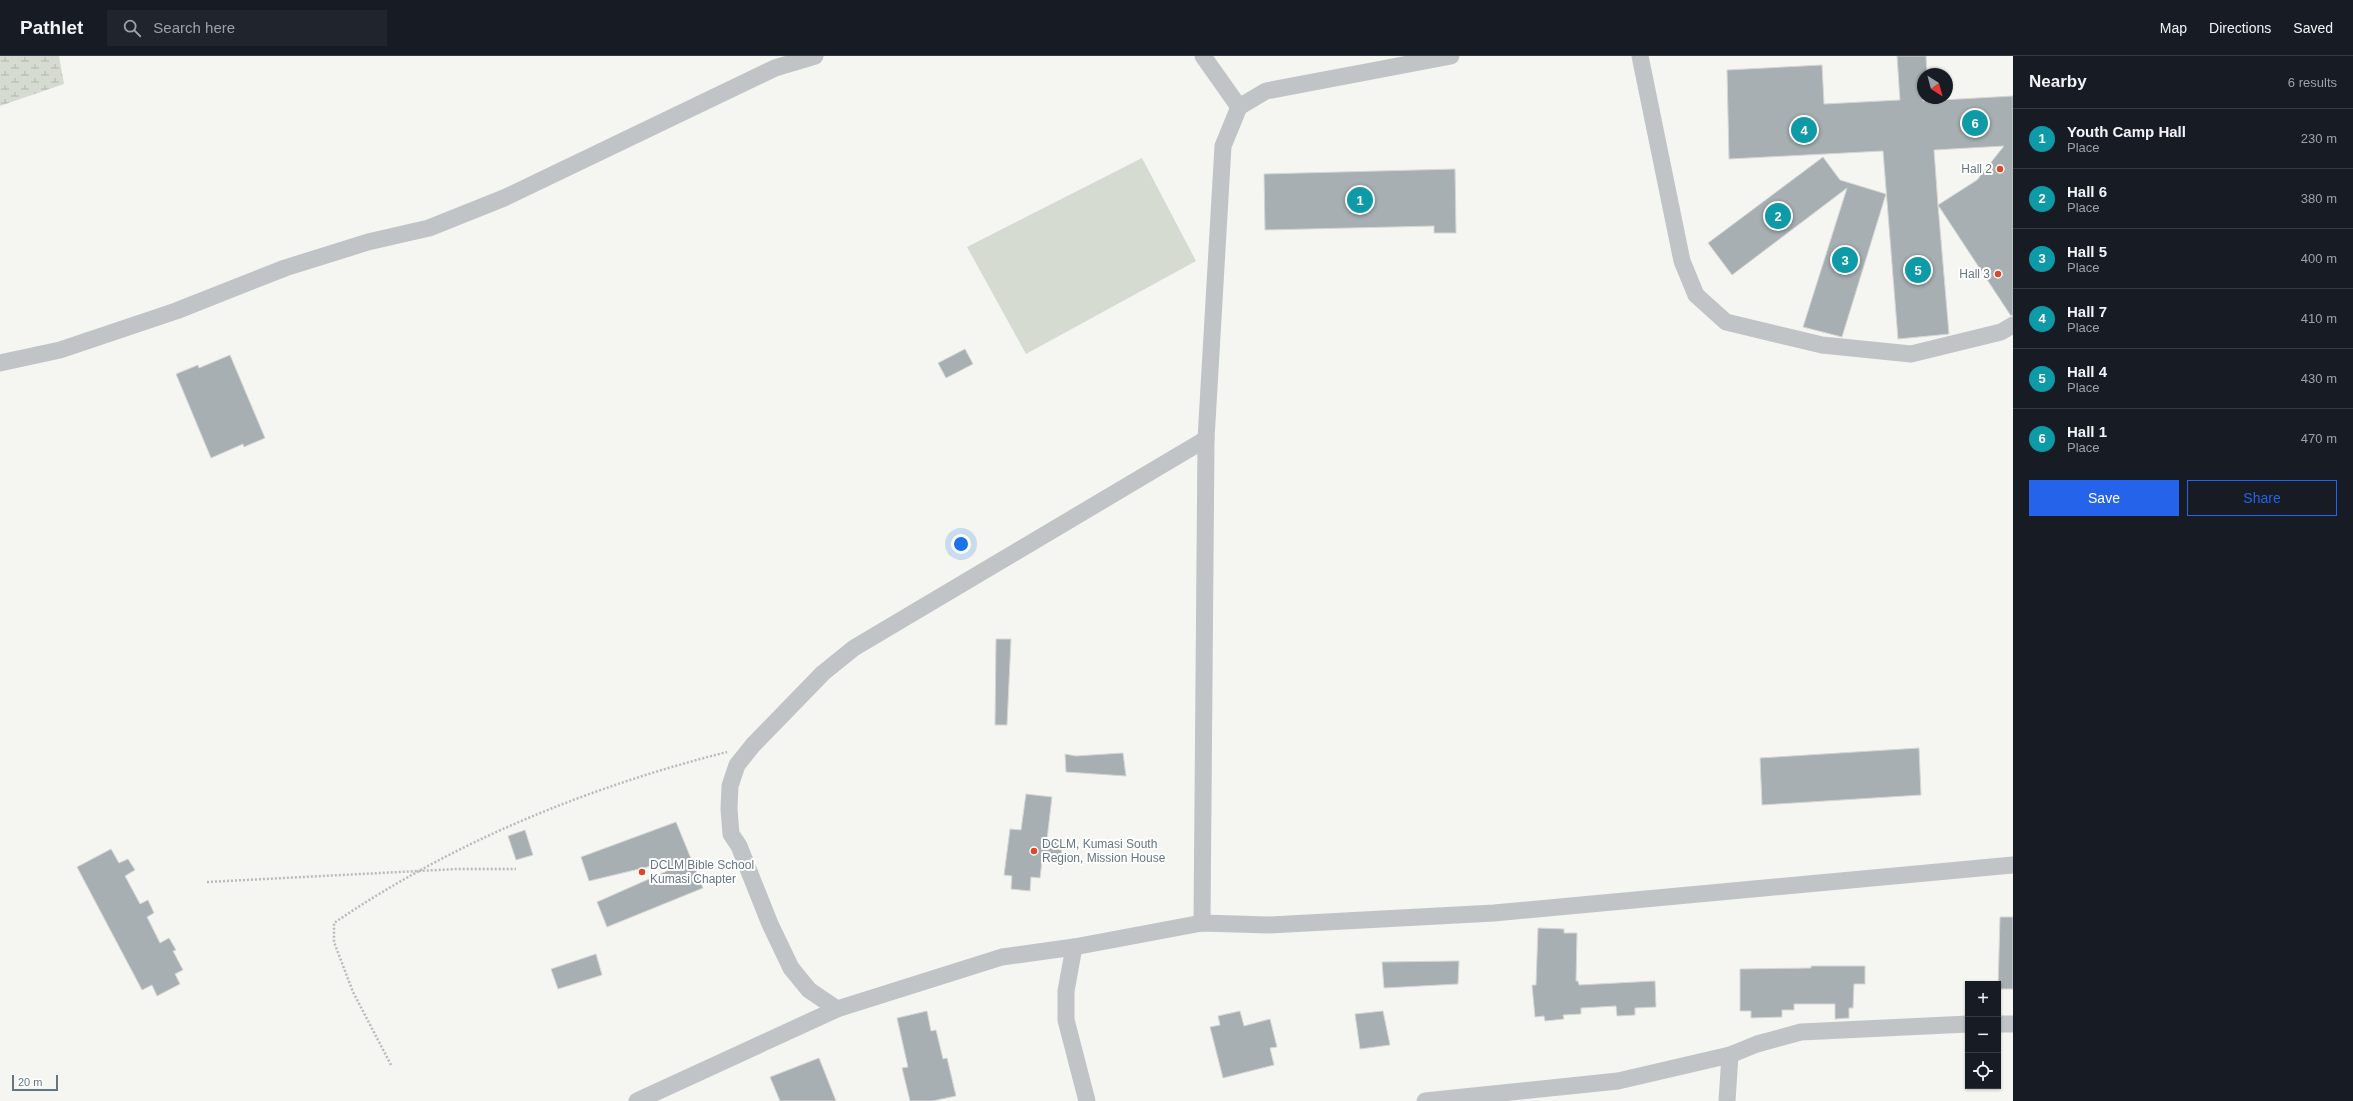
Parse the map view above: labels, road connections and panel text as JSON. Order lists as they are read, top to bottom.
{
  "places": [
    "Hall 2",
    "Hall 3",
    "DCLM, Kumasi South Region, Mission House",
    "DCLM Bible School Kumasi Chapter"
  ],
  "scale_bar": "20 m",
  "north": "bottom right",
  "page": {
    "header": "Pathlet",
    "search": "Search here",
    "nav": ["Map", "Directions", "Saved"],
    "heading": ["Nearby", "6 results"],
    "pins": [
      "6",
      "4",
      "1",
      "2",
      "3",
      "5"
    ],
    "list": [
      {
        "mark": "1",
        "name": "Youth Camp Hall",
        "note": "Place",
        "value": "230 m"
      },
      {
        "mark": "2",
        "name": "Hall 6",
        "note": "Place",
        "value": "380 m"
      },
      {
        "mark": "3",
        "name": "Hall 5",
        "note": "Place",
        "value": "400 m"
      },
      {
        "mark": "4",
        "name": "Hall 7",
        "note": "Place",
        "value": "410 m"
      },
      {
        "mark": "5",
        "name": "Hall 4",
        "note": "Place",
        "value": "430 m"
      },
      {
        "mark": "6",
        "name": "Hall 1",
        "note": "Place",
        "value": "470 m"
      }
    ],
    "buttons": ["Save", "Share"],
    "map_buttons": ["+", "−"],
    "scale": "20 m"
  }
}
